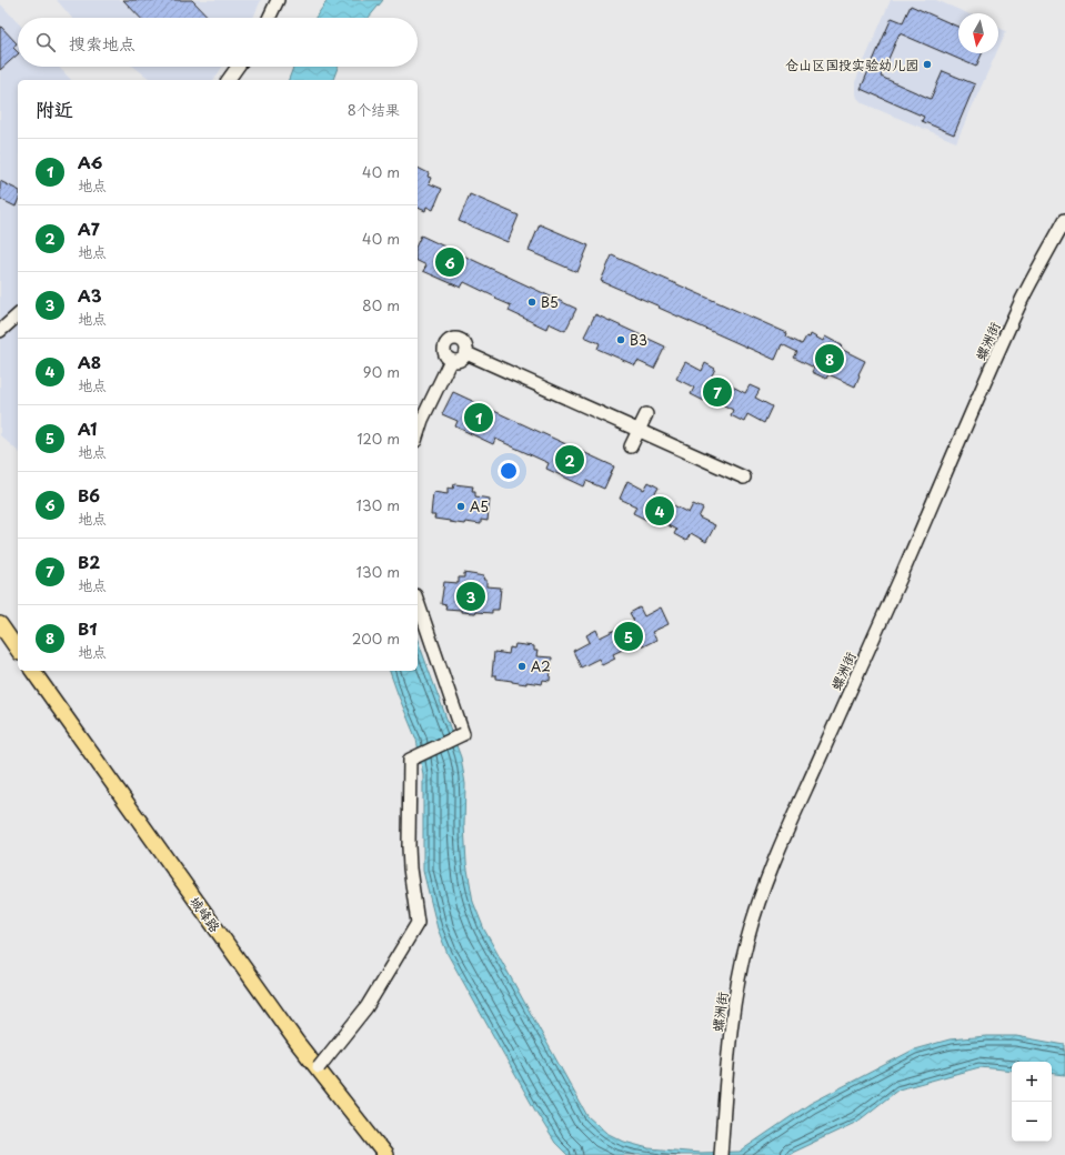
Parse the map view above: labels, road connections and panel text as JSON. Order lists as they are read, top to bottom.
{
  "streets": {
    "main road": ["城峰路"],
    "street": ["螺洲街"]
  },
  "places": [
    "仓山区国投实验幼儿园",
    "B5",
    "B3",
    "A5",
    "A2"
  ],
  "north": "bottom",
  "page": {
    "search": "搜索地点",
    "heading": ["附近", "8个结果"],
    "list": [
      {
        "mark": "1",
        "name": "A6",
        "note": "地点",
        "value": "40 m"
      },
      {
        "mark": "2",
        "name": "A7",
        "note": "地点",
        "value": "40 m"
      },
      {
        "mark": "3",
        "name": "A3",
        "note": "地点",
        "value": "80 m"
      },
      {
        "mark": "4",
        "name": "A8",
        "note": "地点",
        "value": "90 m"
      },
      {
        "mark": "5",
        "name": "A1",
        "note": "地点",
        "value": "120 m"
      },
      {
        "mark": "6",
        "name": "B6",
        "note": "地点",
        "value": "130 m"
      },
      {
        "mark": "7",
        "name": "B2",
        "note": "地点",
        "value": "130 m"
      },
      {
        "mark": "8",
        "name": "B1",
        "note": "地点",
        "value": "200 m"
      }
    ],
    "pins": [
      "6",
      "8",
      "7",
      "1",
      "2",
      "4",
      "3",
      "5"
    ],
    "map_buttons": ["+", "−"]
  }
}
